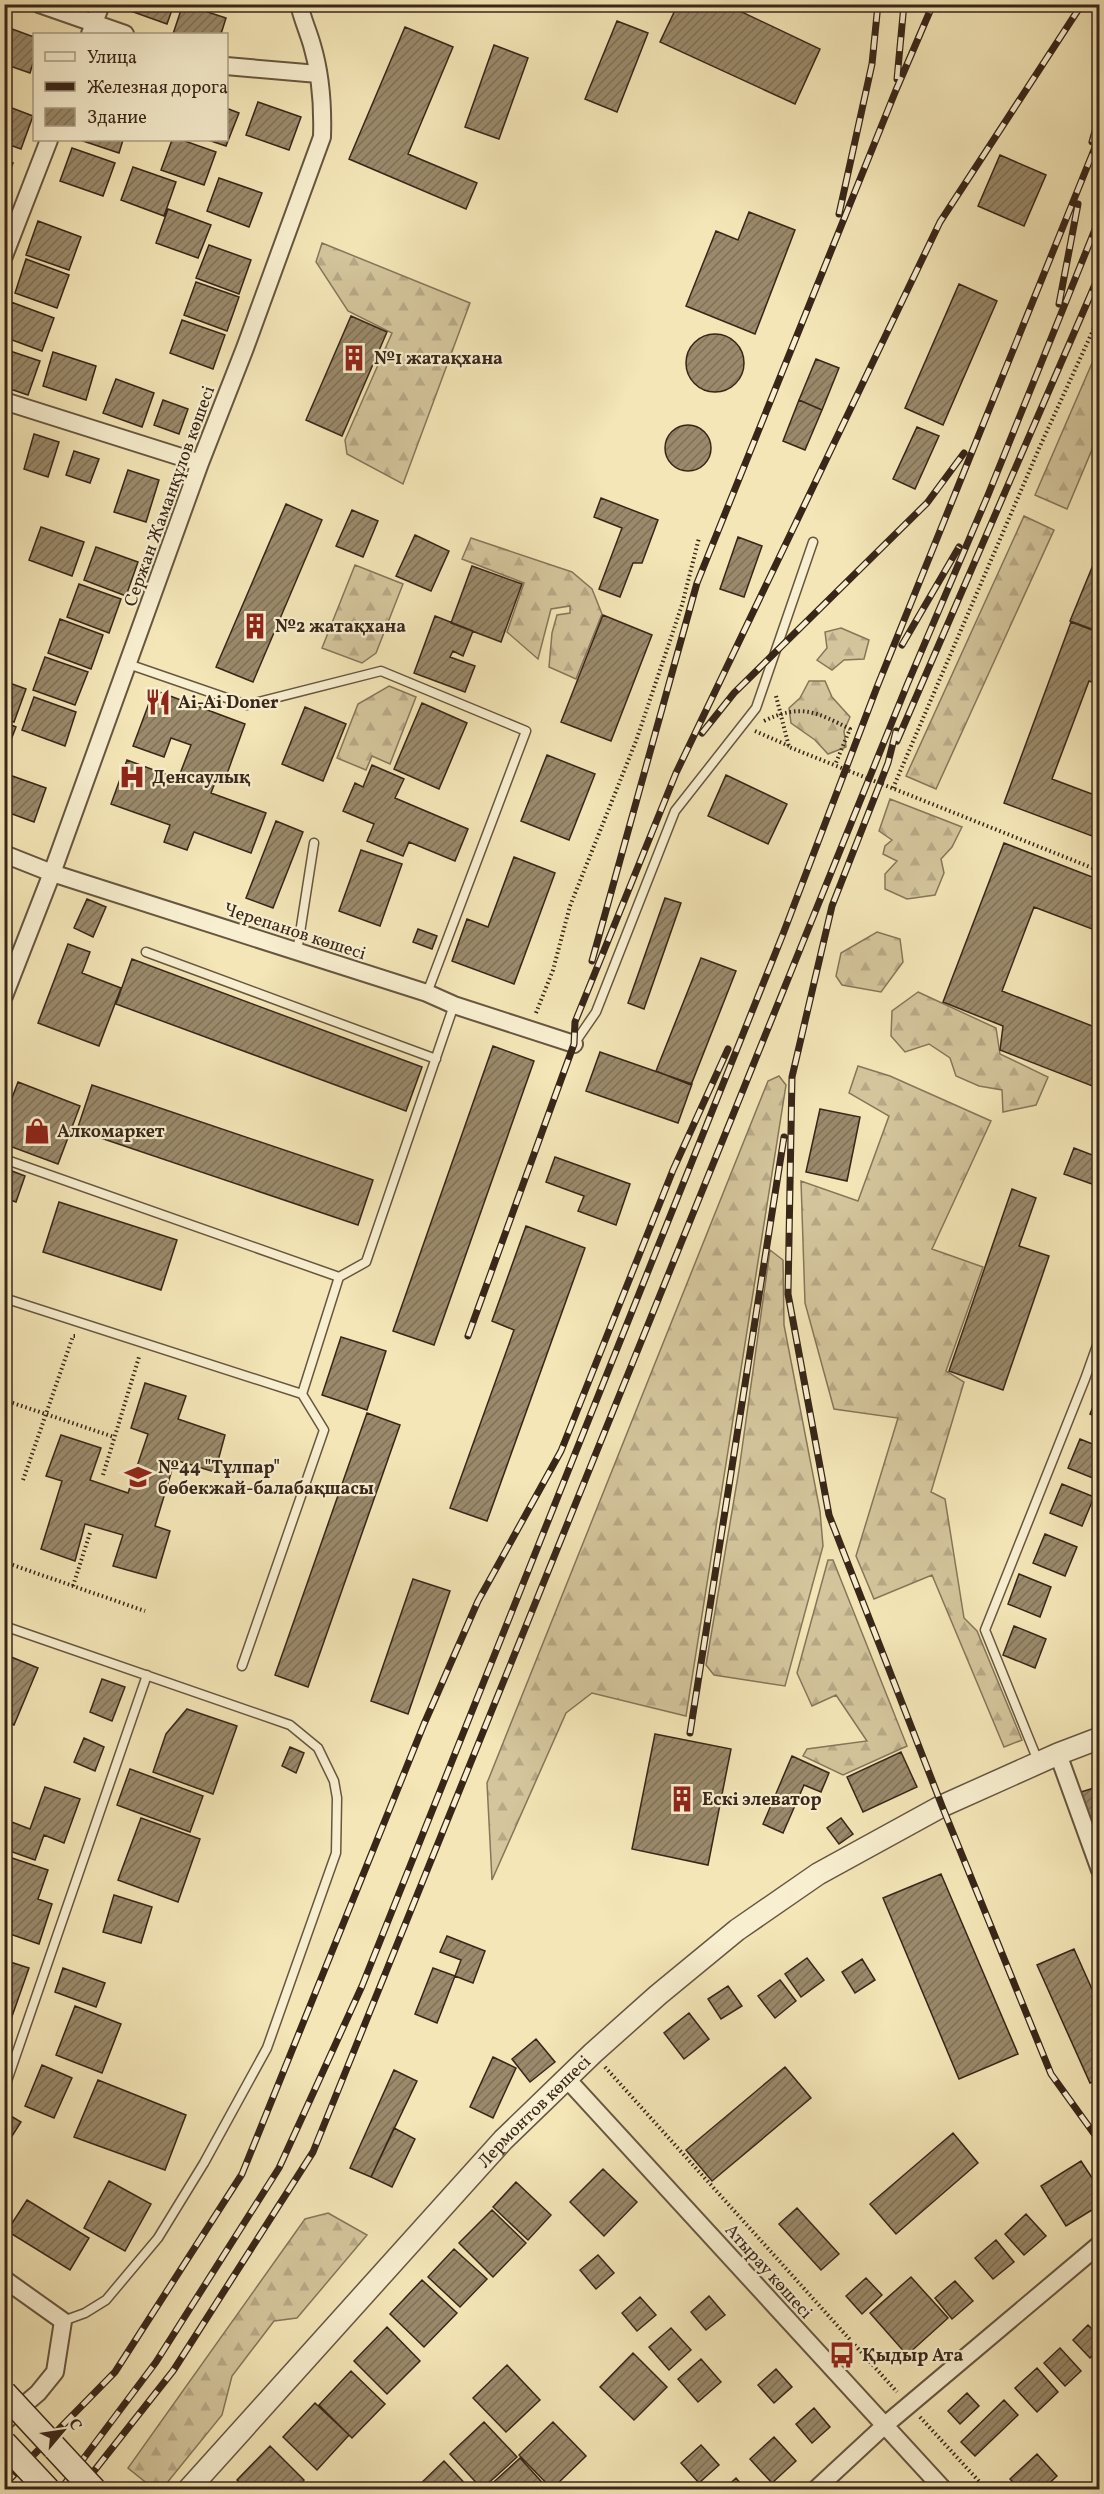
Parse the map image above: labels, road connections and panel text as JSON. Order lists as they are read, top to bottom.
{
  "streets": {
    "street": [
      "Сержан Жаманқұлов көшесі",
      "Черепанов көшесі",
      "Лермонтов көшесі",
      "Атырау көшесі"
    ]
  },
  "crossings": [
    ["Сержан Жаманқұлов көшесі", "Черепанов көшесі"],
    ["Лермонтов көшесі", "Атырау көшесі"]
  ],
  "places": {
    "building": ["№1 жатақхана", "№2 жатақхана", "Ескі элеватор"],
    "restaurant": ["Ai-Ai Doner"],
    "hospital": ["Денсаулық"],
    "shop": ["Алкомаркет"],
    "school or university": ["№44 \"Тұлпар\" бөбекжай-балабақшасы"],
    "bus stop": ["Қыдыр Ата"]
  },
  "legend": ["Улица", "Железная дорога", "Здание"],
  "north": "top right"
}
